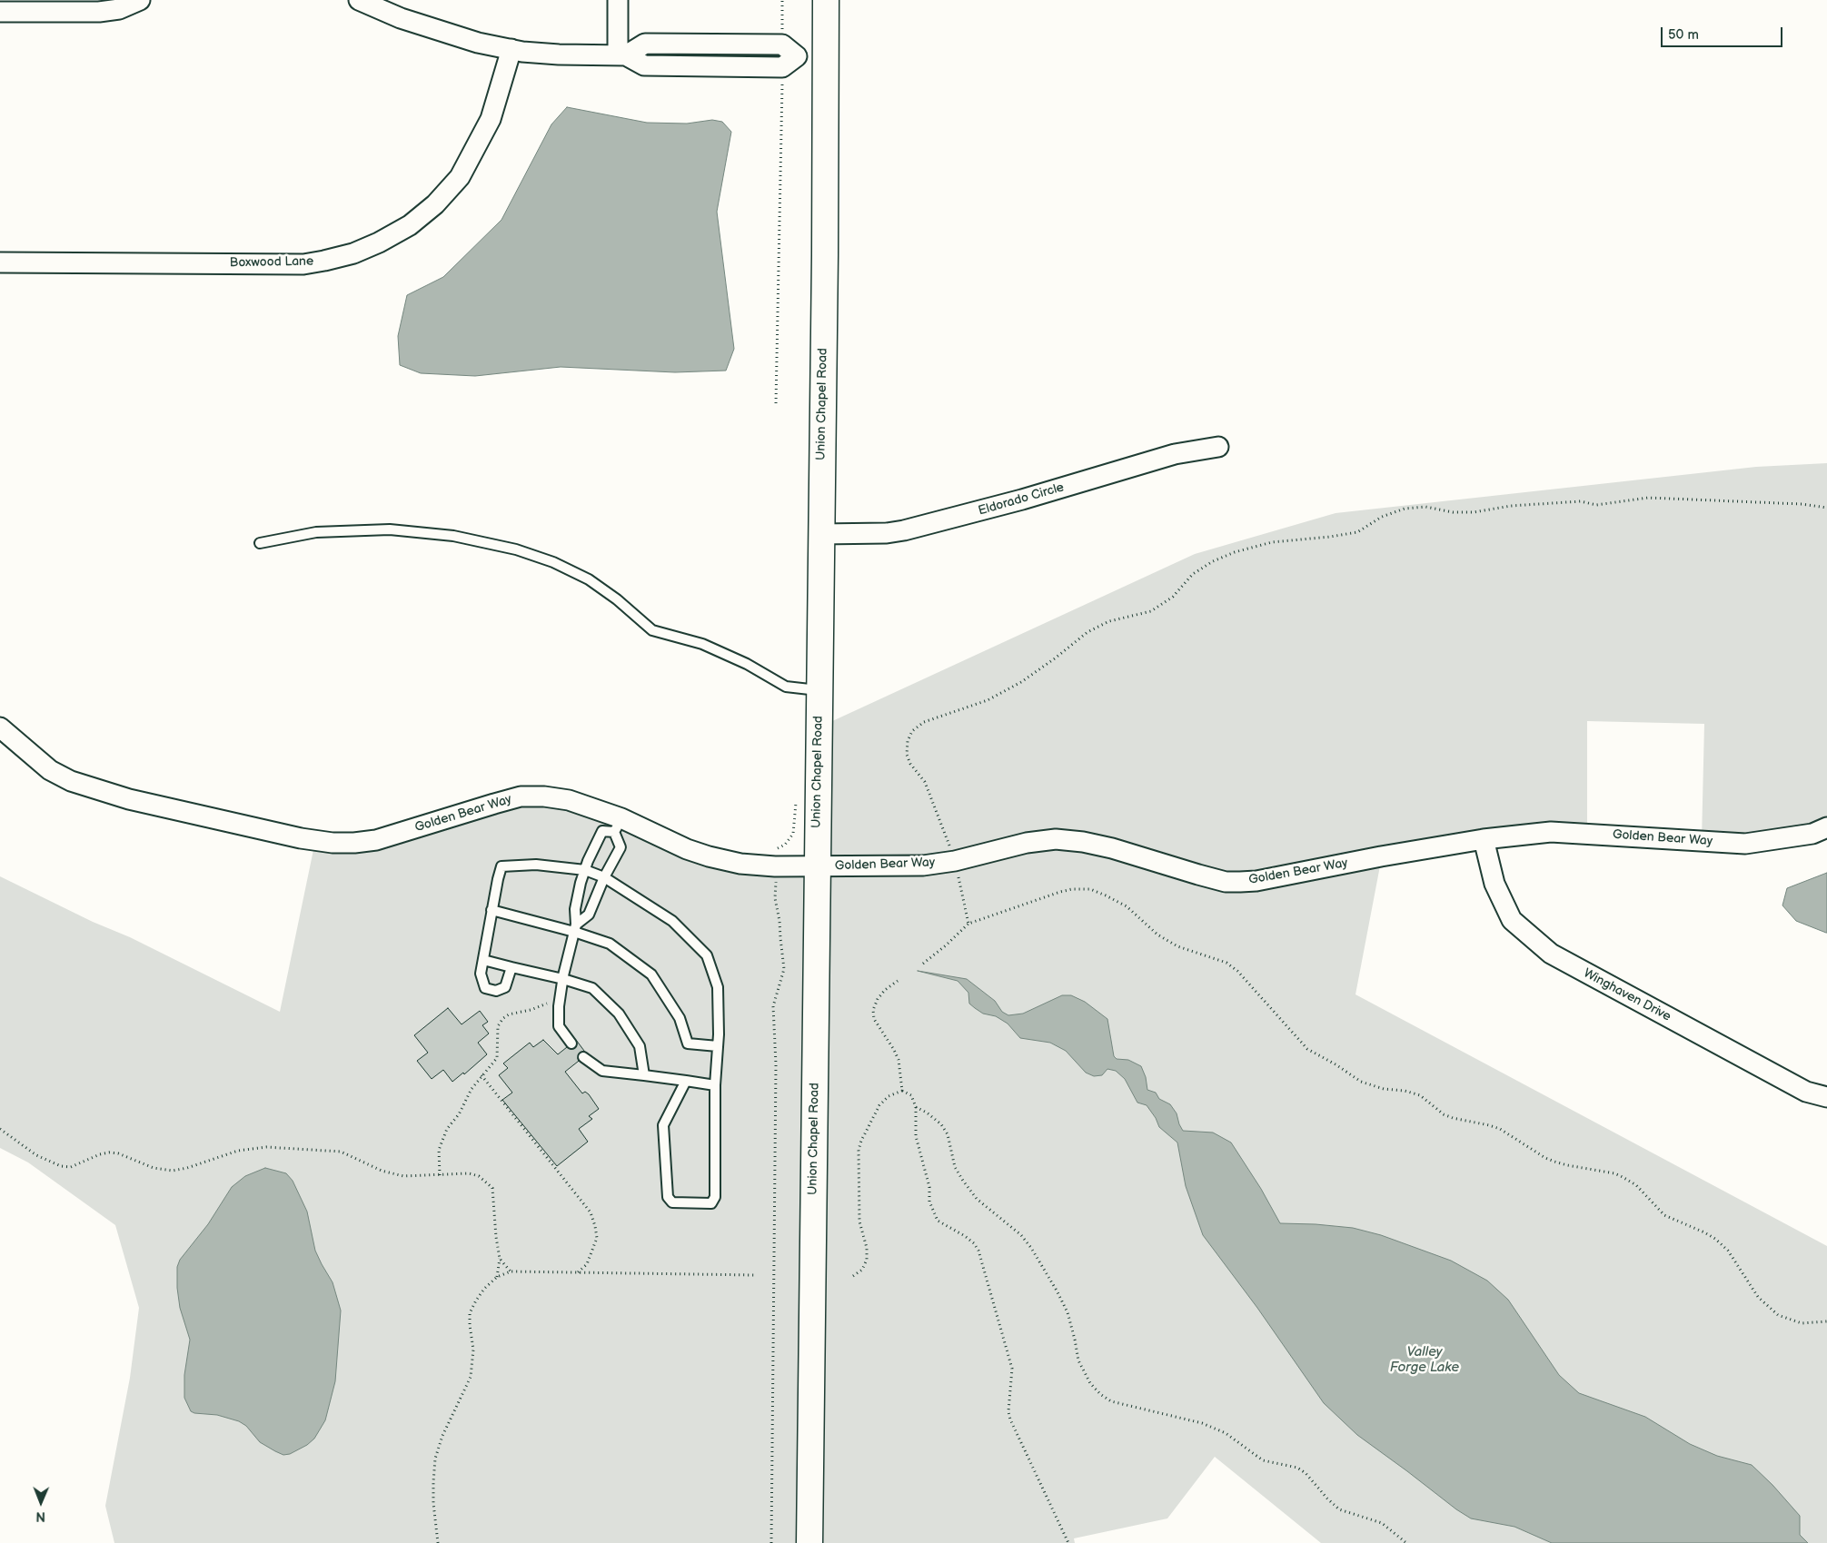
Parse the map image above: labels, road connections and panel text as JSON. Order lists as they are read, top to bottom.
{
  "streets": {
    "main road": ["Union Chapel Road"],
    "street": [
      "Boxwood Lane",
      "Eldorado Circle",
      "Golden Bear Way",
      "Winghaven Drive"
    ]
  },
  "crossings": [
    ["Union Chapel Road", "Eldorado Circle"],
    ["Union Chapel Road", "Golden Bear Way"],
    ["Golden Bear Way", "Winghaven Drive"]
  ],
  "water": ["Valley Forge Lake"],
  "scale_bar": "50 m",
  "north": "bottom"
}
